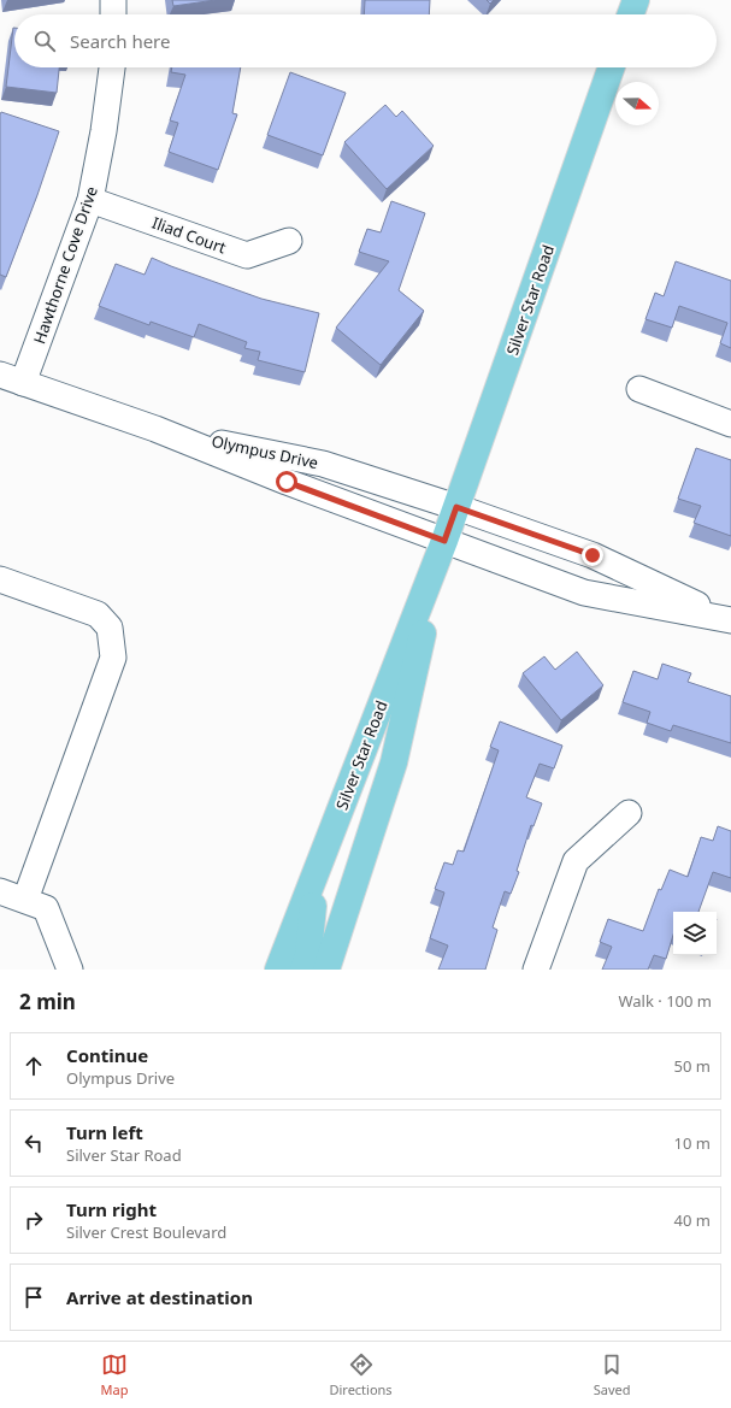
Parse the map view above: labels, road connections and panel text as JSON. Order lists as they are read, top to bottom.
{
  "streets": {
    "main road": ["Silver Star Road"],
    "street": ["Iliad Court", "Hawthorne Cove Drive", "Olympus Drive"]
  },
  "crossings": [
    ["Iliad Court", "Hawthorne Cove Drive"],
    ["Hawthorne Cove Drive", "Olympus Drive"],
    ["Silver Star Road", "Olympus Drive"]
  ],
  "north": "right",
  "page": {
    "search": "Search here",
    "heading": ["2 min", "Walk · 100 m"],
    "list": [
      ["Continue", "Olympus Drive", "50 m"],
      ["Turn left", "Silver Star Road", "10 m"],
      ["Turn right", "Silver Crest Boulevard", "40 m"],
      "Arrive at destination"
    ],
    "nav": ["Map", "Directions", "Saved"]
  }
}
